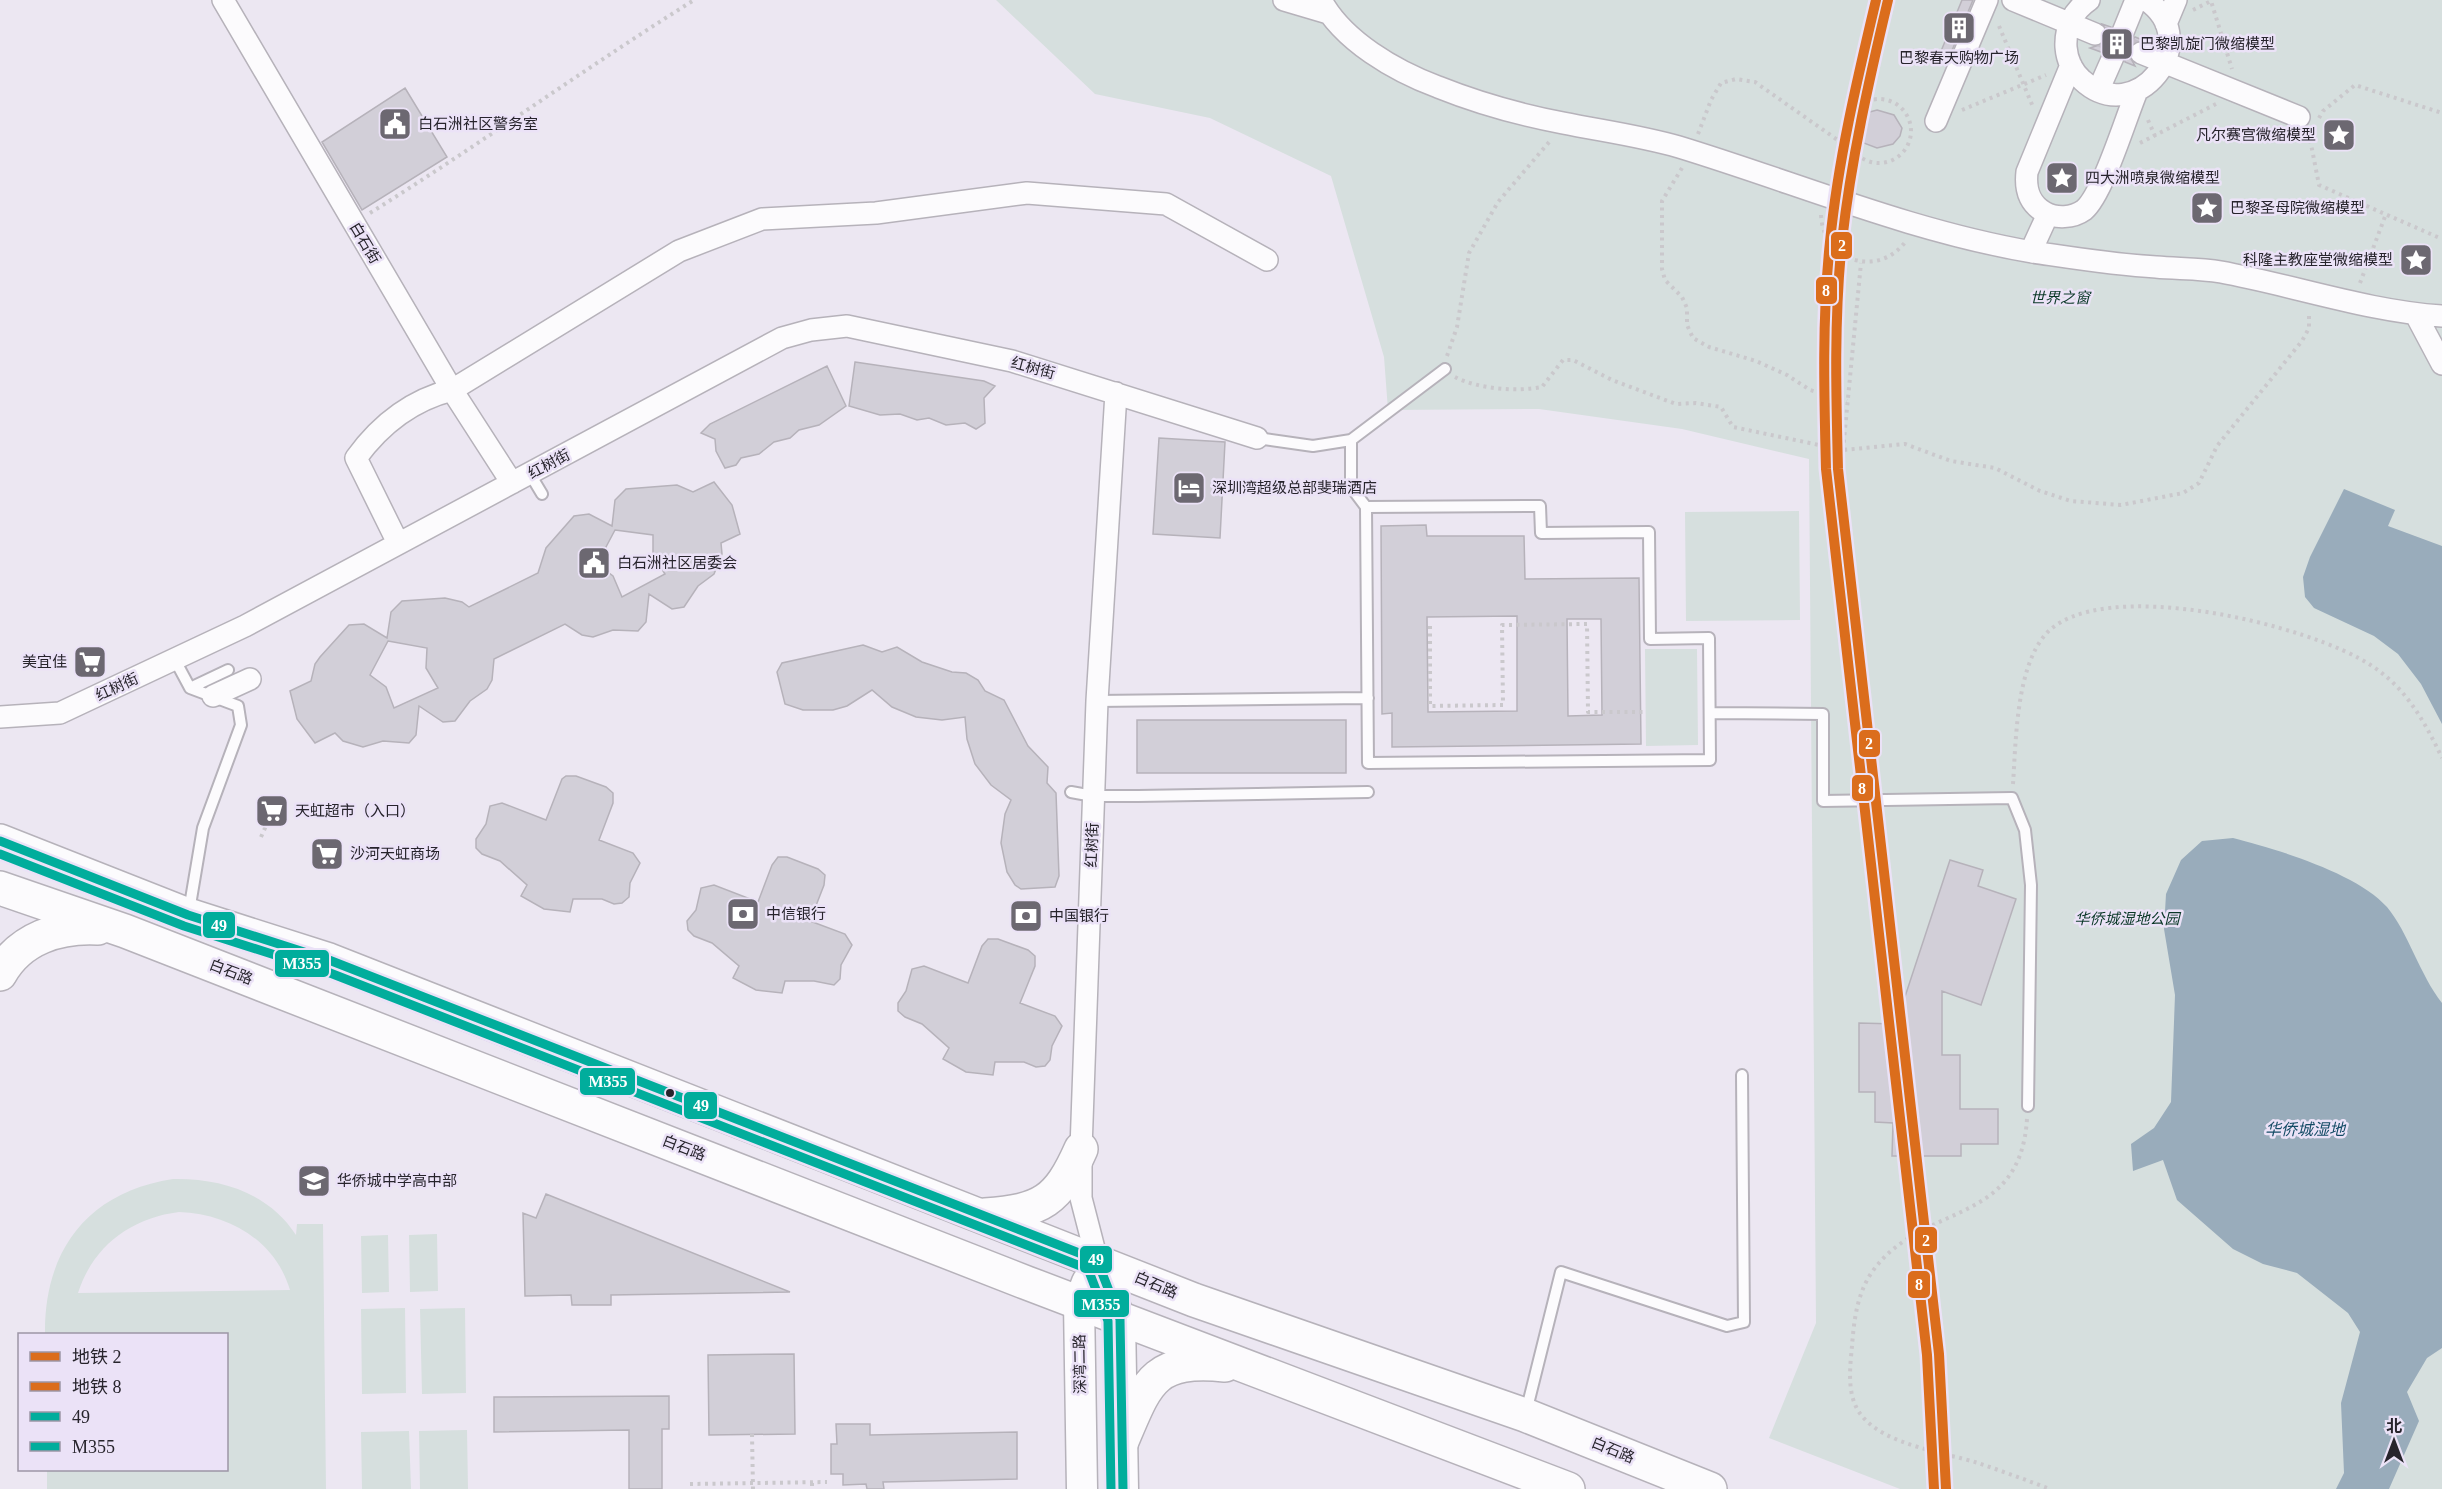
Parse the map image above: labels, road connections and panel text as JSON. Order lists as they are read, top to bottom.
{
  "streets": {
    "main road": ["白石路"],
    "street": ["白石街", "红树街", "深湾二路"]
  },
  "crossings": [
    ["白石街", "红树街"],
    ["红树街", "白石路"],
    ["红树街", "深湾二路"],
    ["白石路", "深湾二路"]
  ],
  "water": ["华侨城湿地"],
  "parks": ["世界之窗", "华侨城湿地公园"],
  "places": {
    "building": ["巴黎春天购物广场", "巴黎凯旋门微缩模型"],
    "public building": ["白石洲社区警务室", "白石洲社区居委会"],
    "place": [
      "凡尔赛宫微缩模型",
      "四大洲喷泉微缩模型",
      "巴黎圣母院微缩模型",
      "科隆主教座堂微缩模型"
    ],
    "hotel": ["深圳湾超级总部斐瑞酒店"],
    "supermarket": ["美宜佳", "天虹超市（入口）", "沙河天虹商场"],
    "bank": ["中信银行", "中国银行"],
    "school or university": ["华侨城中学高中部"]
  },
  "lines": [
    "metro line 2",
    "metro line 8",
    "transit line 49",
    "transit line M355"
  ],
  "legend": [
    "地铁 2",
    "地铁 8",
    "49",
    "M355"
  ],
  "north": "top"
}
